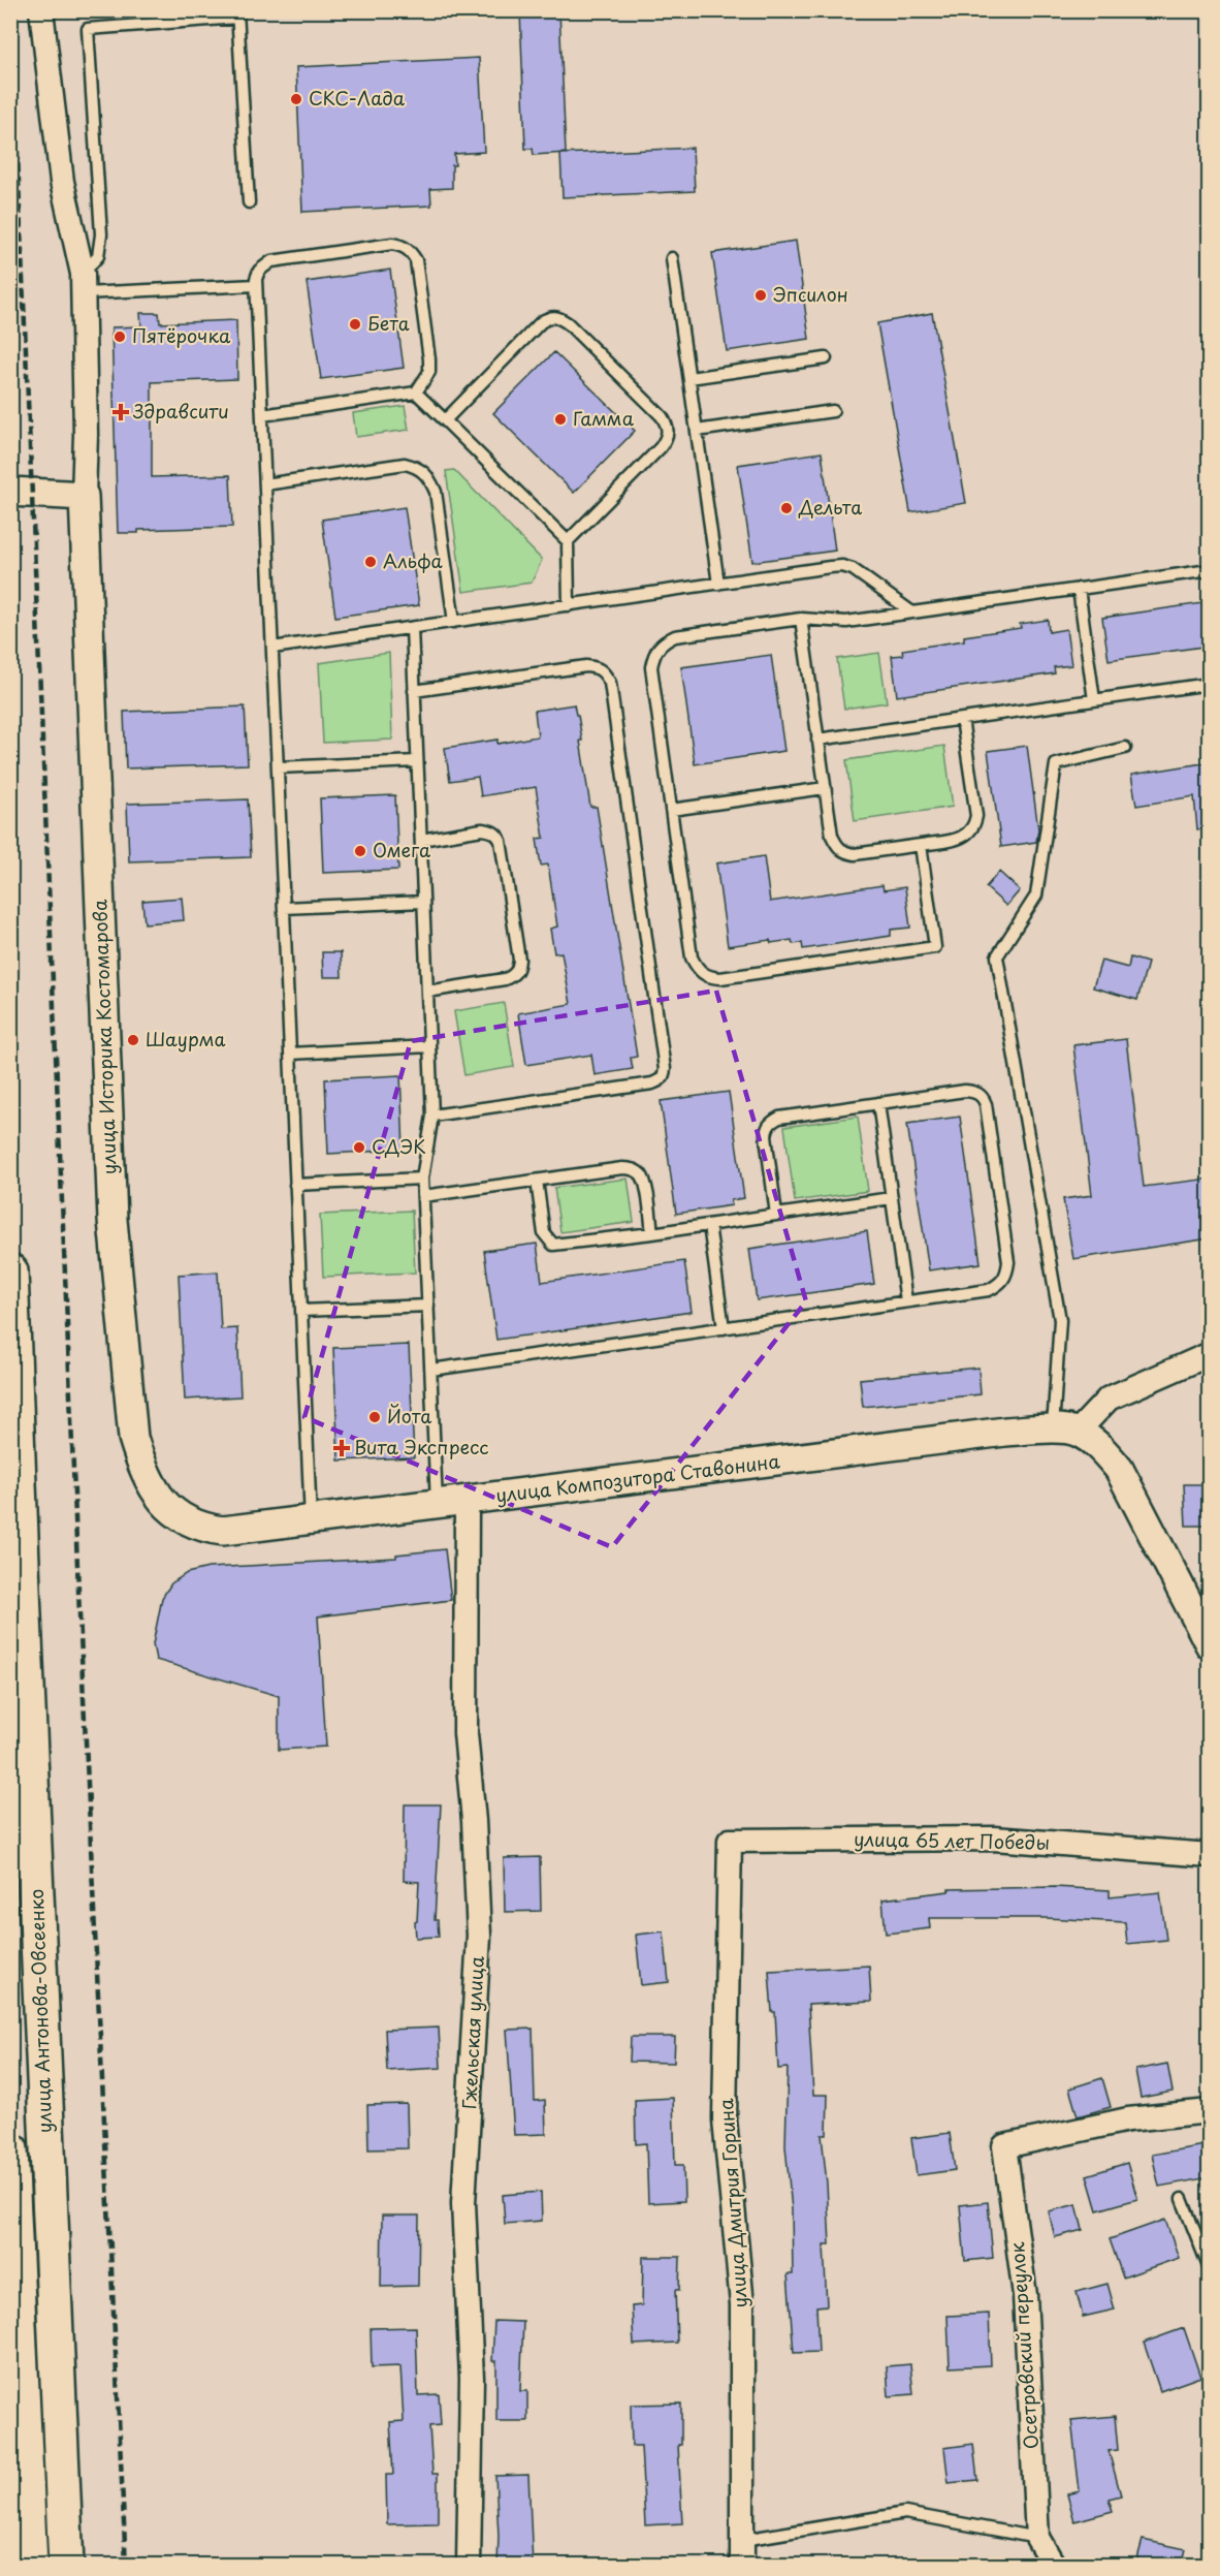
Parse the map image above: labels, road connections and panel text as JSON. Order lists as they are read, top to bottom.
{
  "streets": {
    "highway": ["улица Антонова-Овсеенко"],
    "street": [
      "улица Историка Костомарова",
      "улица Композитора Ставонина",
      "улица 65 лет Победы",
      "Гжельская улица",
      "улица Дмитрия Горина",
      "Осетровский переулок"
    ]
  },
  "crossings": [
    ["улица Историка Костомарова", "улица Композитора Ставонина"],
    ["улица Композитора Ставонина", "Гжельская улица"],
    ["улица 65 лет Победы", "улица Дмитрия Горина"]
  ],
  "places": {
    "other": [
      "СКС-Лада",
      "Эпсилон",
      "Бета",
      "Пятёрочка",
      "Гамма",
      "Дельта",
      "Альфа",
      "Омега",
      "Шаурма",
      "СДЭК",
      "Йота"
    ],
    "health": ["Здравсити", "Вита Экспресс"]
  }
}
